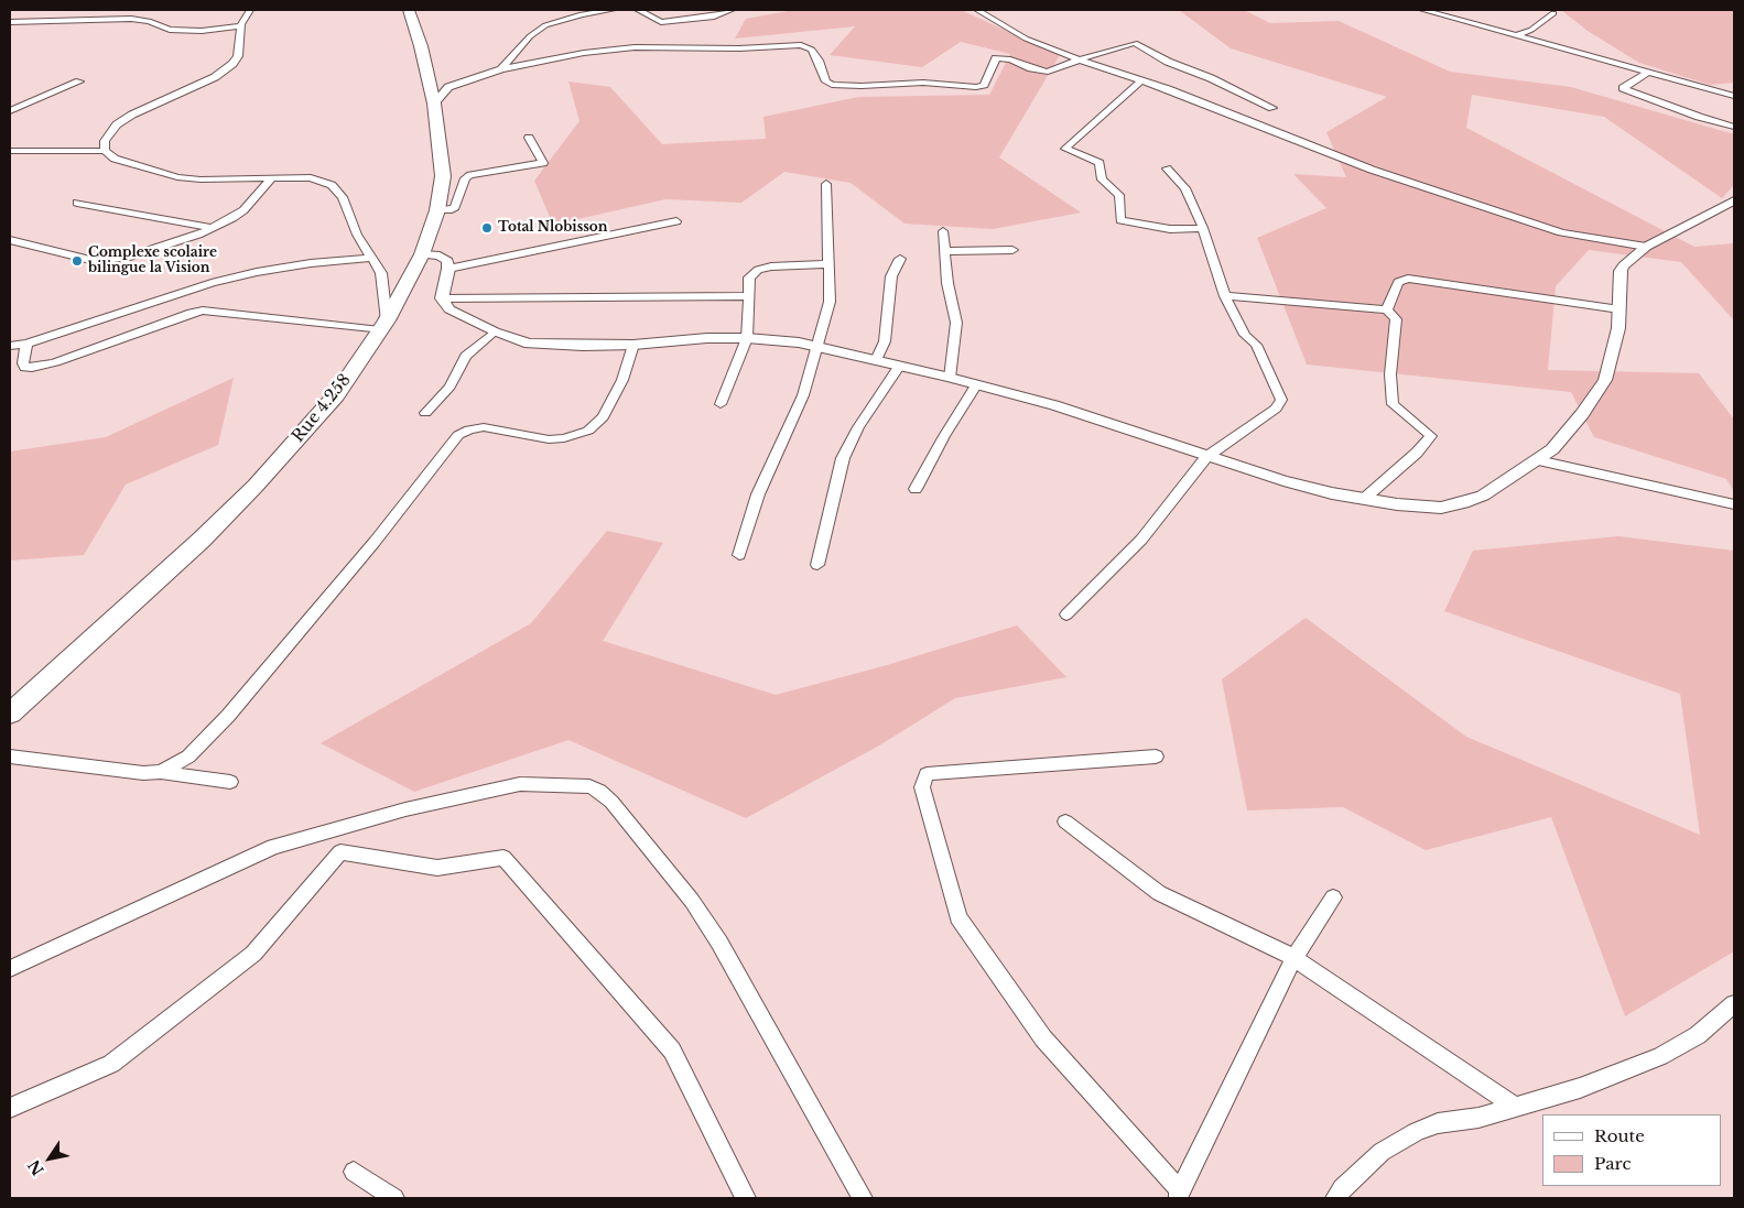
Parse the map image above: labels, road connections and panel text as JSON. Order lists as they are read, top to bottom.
{
  "streets": {
    "highway": ["Rue 4.258"]
  },
  "places": ["Total Nlobisson", "Complexe scolaire bilingue la Vision"],
  "legend": ["Route", "Parc"],
  "north": "bottom left"
}
